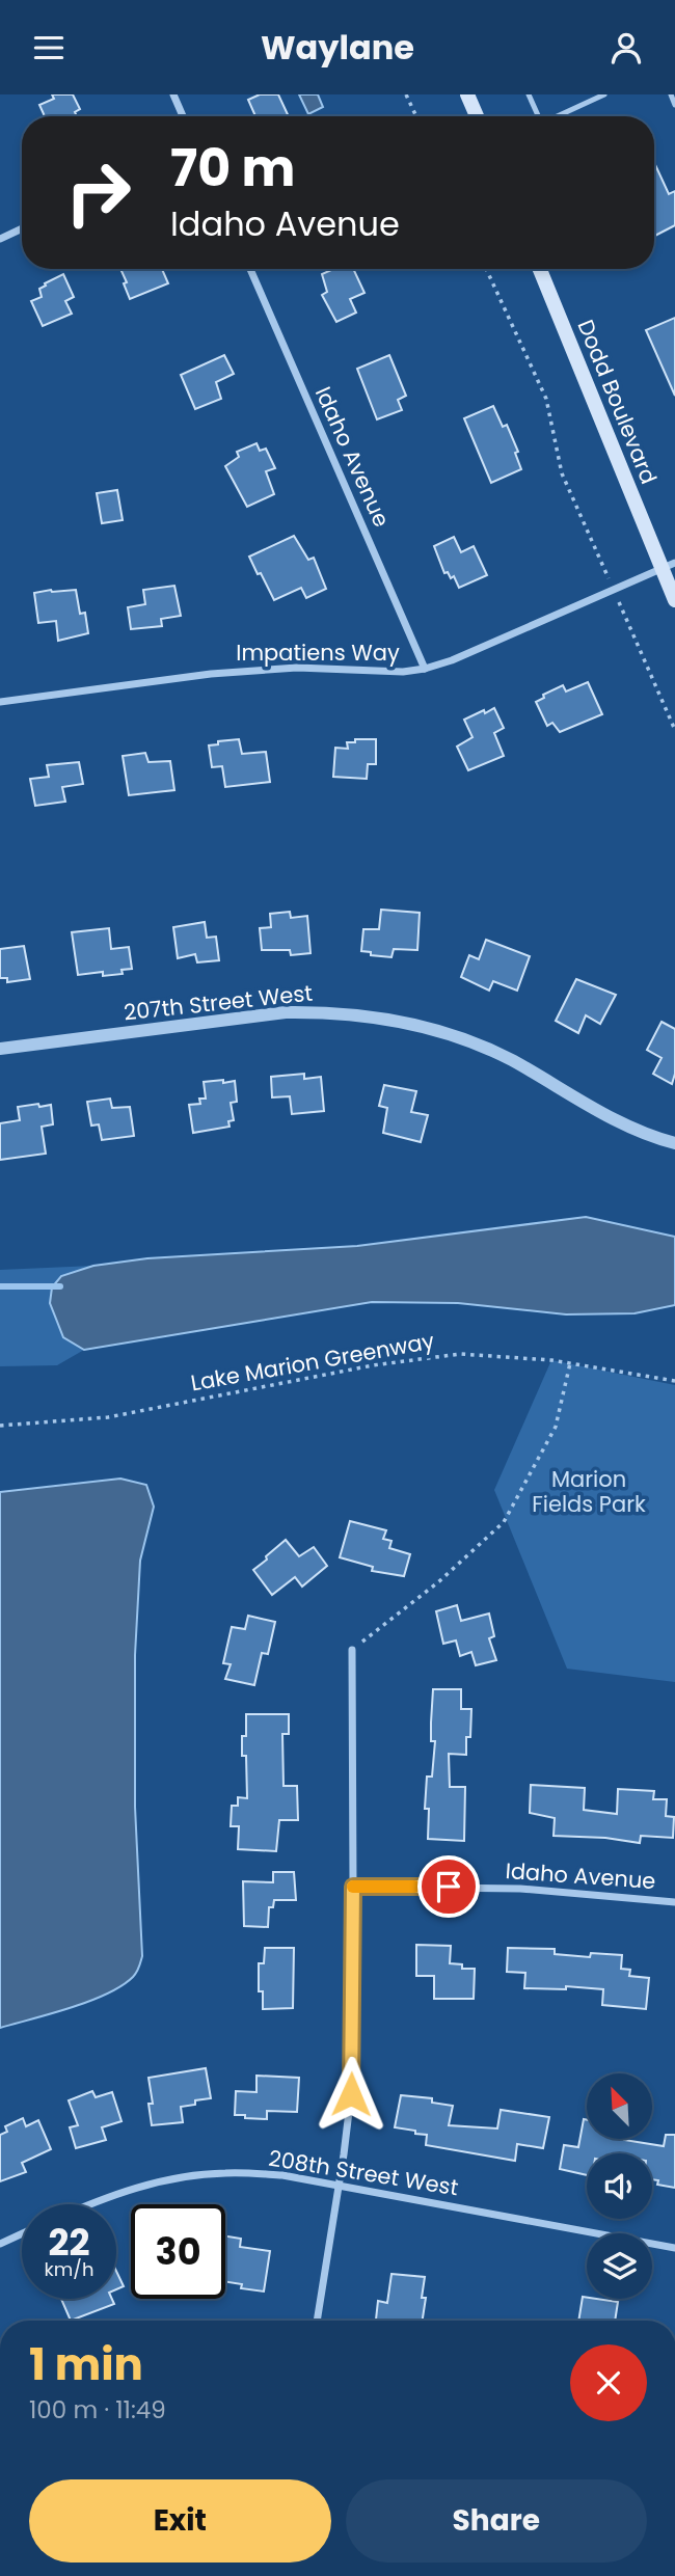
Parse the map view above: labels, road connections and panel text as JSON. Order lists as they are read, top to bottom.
{
  "streets": {
    "main road": ["Dodd Boulevard"],
    "street": [
      "Idaho Avenue",
      "Impatiens Way",
      "207th Street West",
      "208th Street West"
    ],
    "path": ["Lake Marion Greenway"]
  },
  "crossings": [
    ["Dodd Boulevard", "Impatiens Way"],
    ["Idaho Avenue", "Impatiens Way"]
  ],
  "parks": ["Marion Fields Park"],
  "north": "top left",
  "page": {
    "header": "Waylane",
    "turn": ["70 m", "Idaho Avenue"],
    "speed": "22 km/h",
    "limit": "30",
    "heading": ["1 min", "100 m · 11:49"],
    "buttons": ["Exit", "Share"]
  }
}
